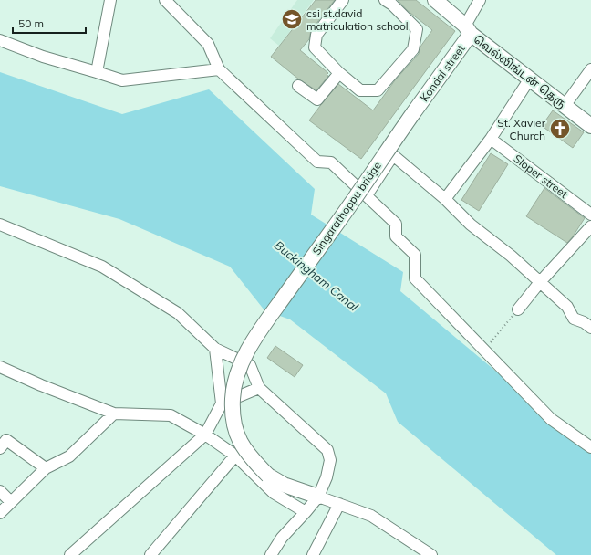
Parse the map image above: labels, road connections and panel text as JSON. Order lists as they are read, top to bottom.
{
  "streets": {
    "main road": ["வெல்லிங்டன் தெரு", "Kondal street", "Singarathoppu bridge"],
    "street": ["Sloper street"]
  },
  "crossings": [
    ["வெல்லிங்டன் தெரு", "Kondal street"],
    ["Kondal street", "Singarathoppu bridge"]
  ],
  "water": ["Buckingham Canal"],
  "places": {
    "school or university": ["csi st.david matriculation school"],
    "church": ["St. Xavier Church"]
  },
  "scale_bar": "50 m"
}
